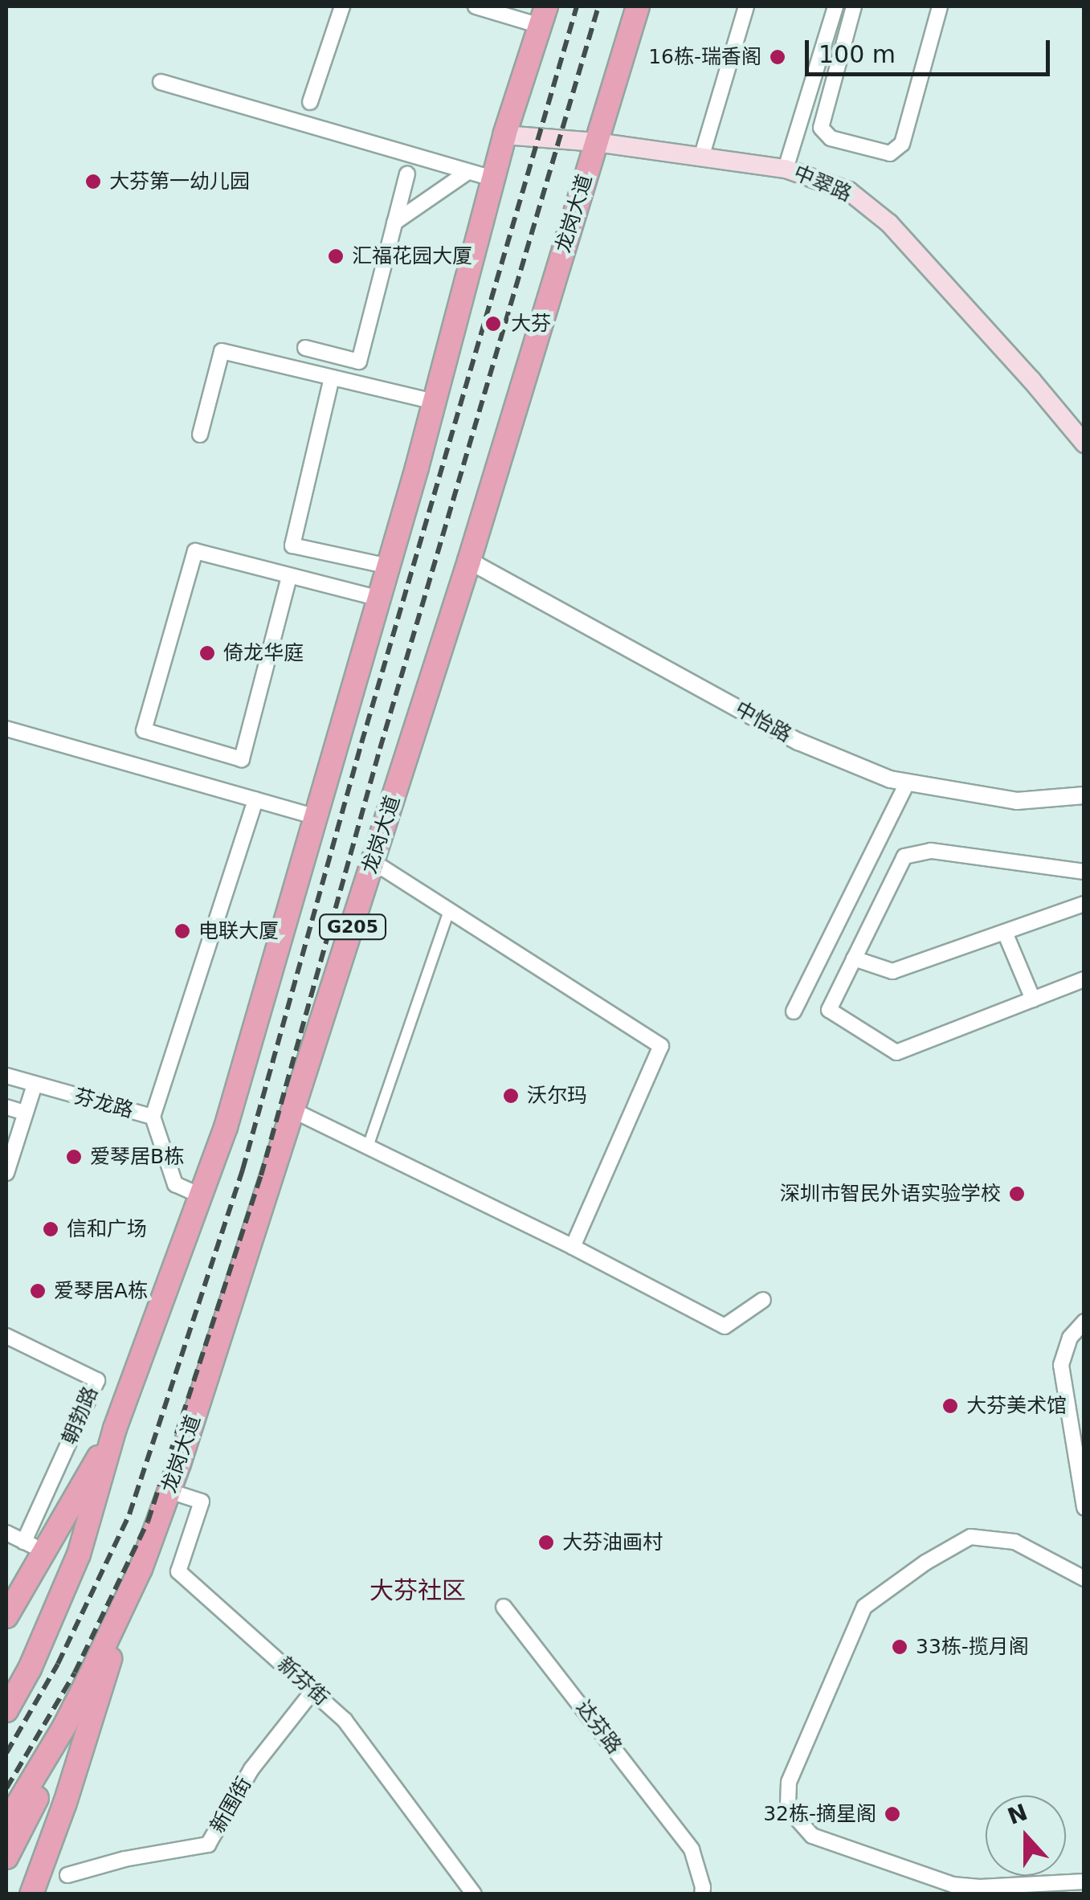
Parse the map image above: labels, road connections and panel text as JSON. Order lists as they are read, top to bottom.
{
  "streets": {
    "highway": ["龙岗大道", "G205"],
    "main road": ["中翠路"],
    "street": [
      "中怡路",
      "芬龙路",
      "朝勃路",
      "新芬街",
      "达芬路",
      "新围街"
    ]
  },
  "crossings": [
    ["中翠路", "龙岗大道"],
    ["中翠路", "G205"],
    ["龙岗大道", "中怡路"],
    ["龙岗大道", "新芬街"],
    ["G205", "芬龙路"],
    ["新芬街", "新围街"]
  ],
  "districts": ["大芬社区"],
  "places": [
    "16栋-瑞香阁",
    "大芬第一幼儿园",
    "汇福花园大厦",
    "大芬",
    "倚龙华庭",
    "电联大厦",
    "沃尔玛",
    "爱琴居B栋",
    "深圳市智民外语实验学校",
    "信和广场",
    "爱琴居A栋",
    "大芬美术馆",
    "大芬油画村",
    "33栋-揽月阁",
    "32栋-摘星阁"
  ],
  "scale_bar": "100 m",
  "north": "top"
}
